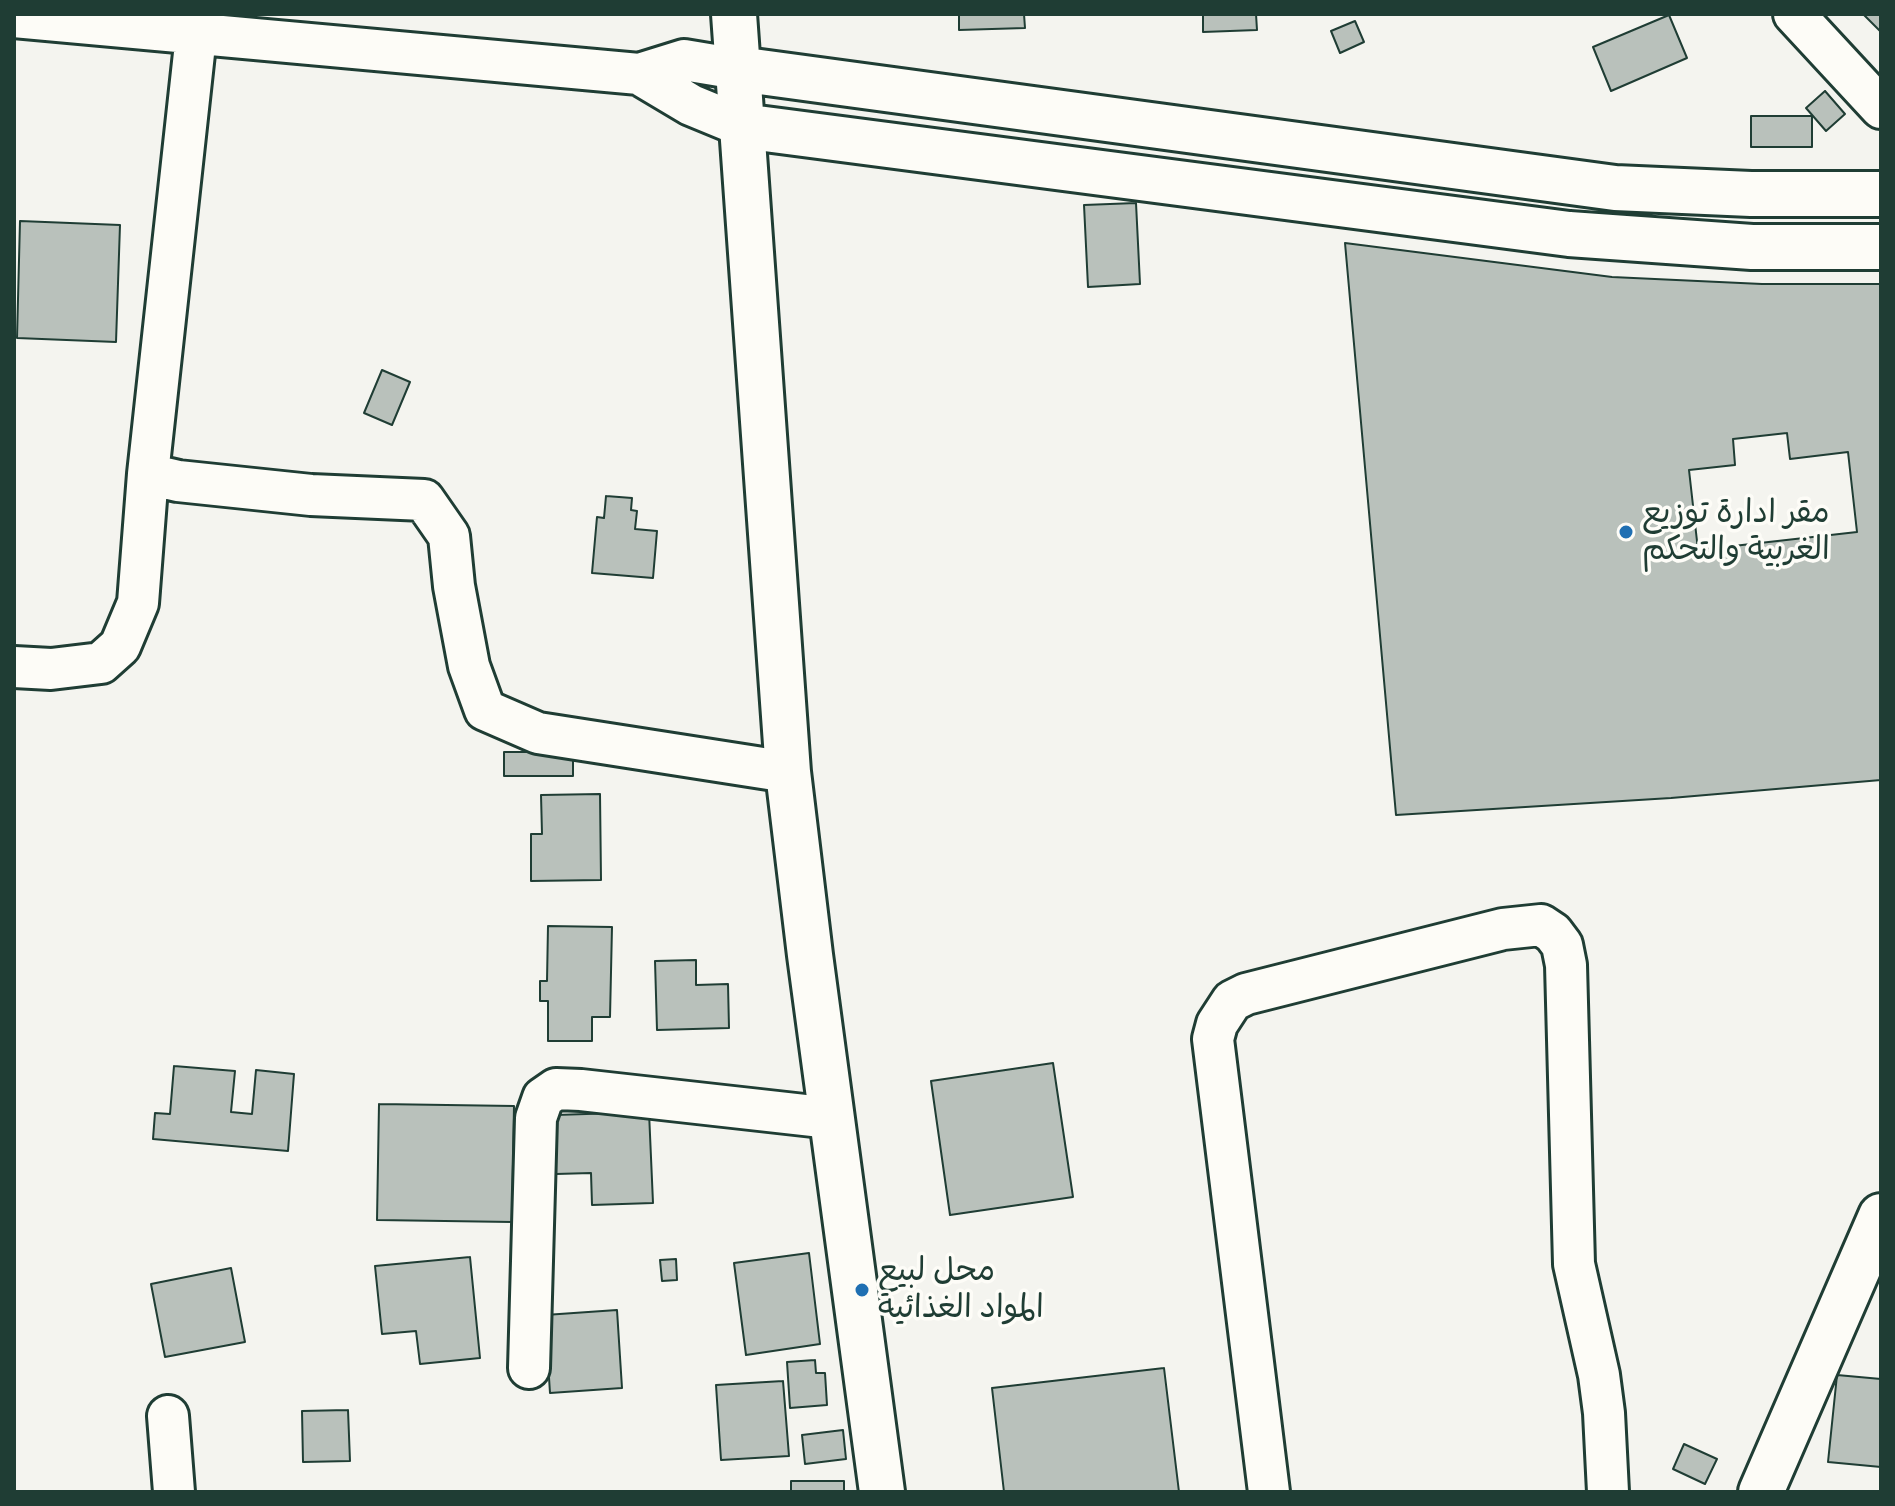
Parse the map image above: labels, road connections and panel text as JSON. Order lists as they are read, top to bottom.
{
  "places": ["مقر ادارة توزيع الغربية والتحكم", "محل لبيع المواد الغذائية"]
}
